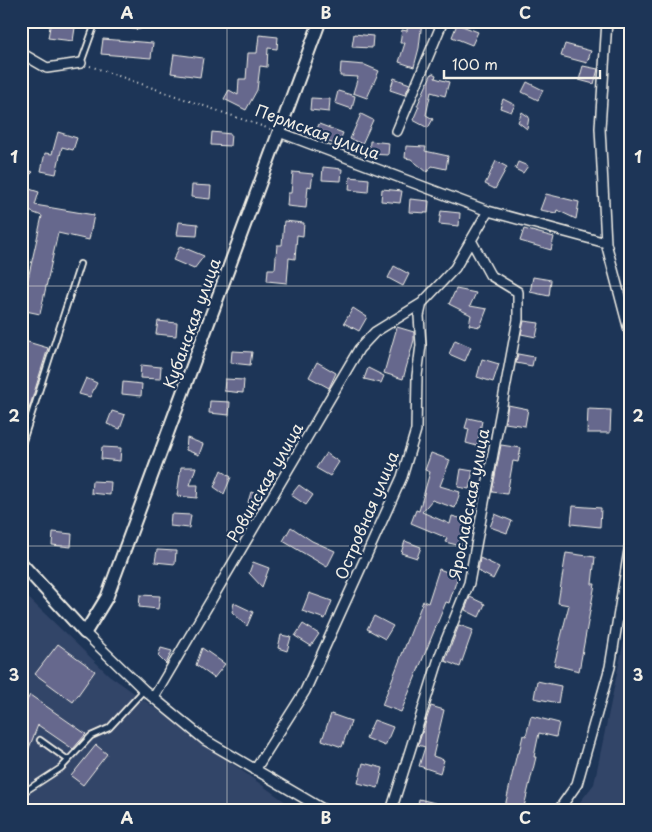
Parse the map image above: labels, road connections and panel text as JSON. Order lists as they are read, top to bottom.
{
  "streets": {
    "street": [
      "Пермская улица",
      "Кубанская улица",
      "Ровинская улица",
      "Ярославская улица",
      "Островная улица"
    ]
  },
  "crossings": [
    ["Пермская улица", "Кубанская улица"],
    ["Ровинская улица", "Островная улица"]
  ],
  "scale_bar": "100 m",
  "grid": {
    "columns": ["A", "B", "C"],
    "rows": ["1", "2", "3"]
  }
}
